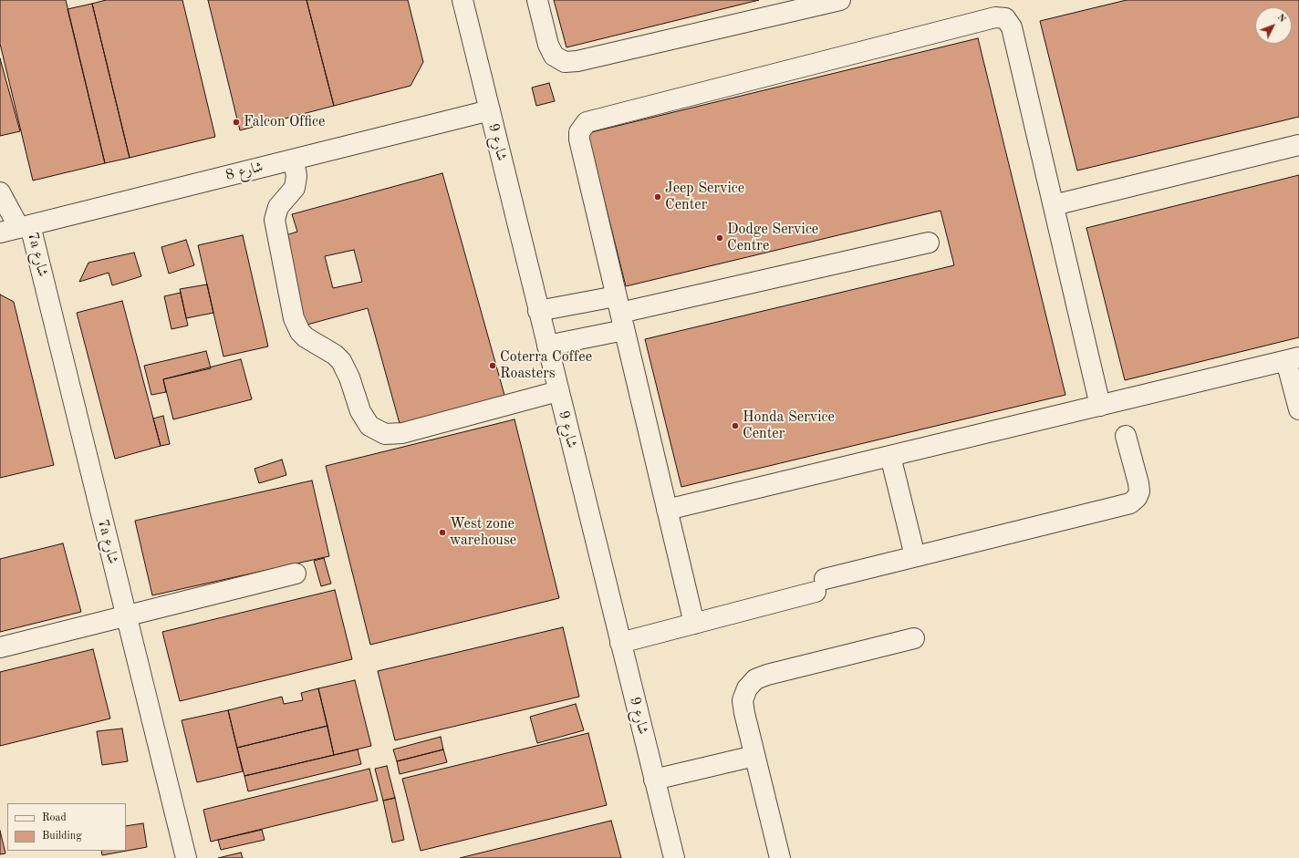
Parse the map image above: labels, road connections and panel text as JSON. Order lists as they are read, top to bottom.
{
  "streets": {
    "street": ["شارع 9", "شارع 8", "7a شارع"]
  },
  "crossings": [
    ["شارع 9", "شارع 8"],
    ["شارع 8", "7a شارع"]
  ],
  "places": [
    "Falcon Office",
    "Jeep Service Center",
    "Dodge Service Centre",
    "Coterra Coffee Roasters",
    "Honda Service Center",
    "West zone warehouse"
  ],
  "legend": ["Road", "Building"],
  "north": "top right"
}
